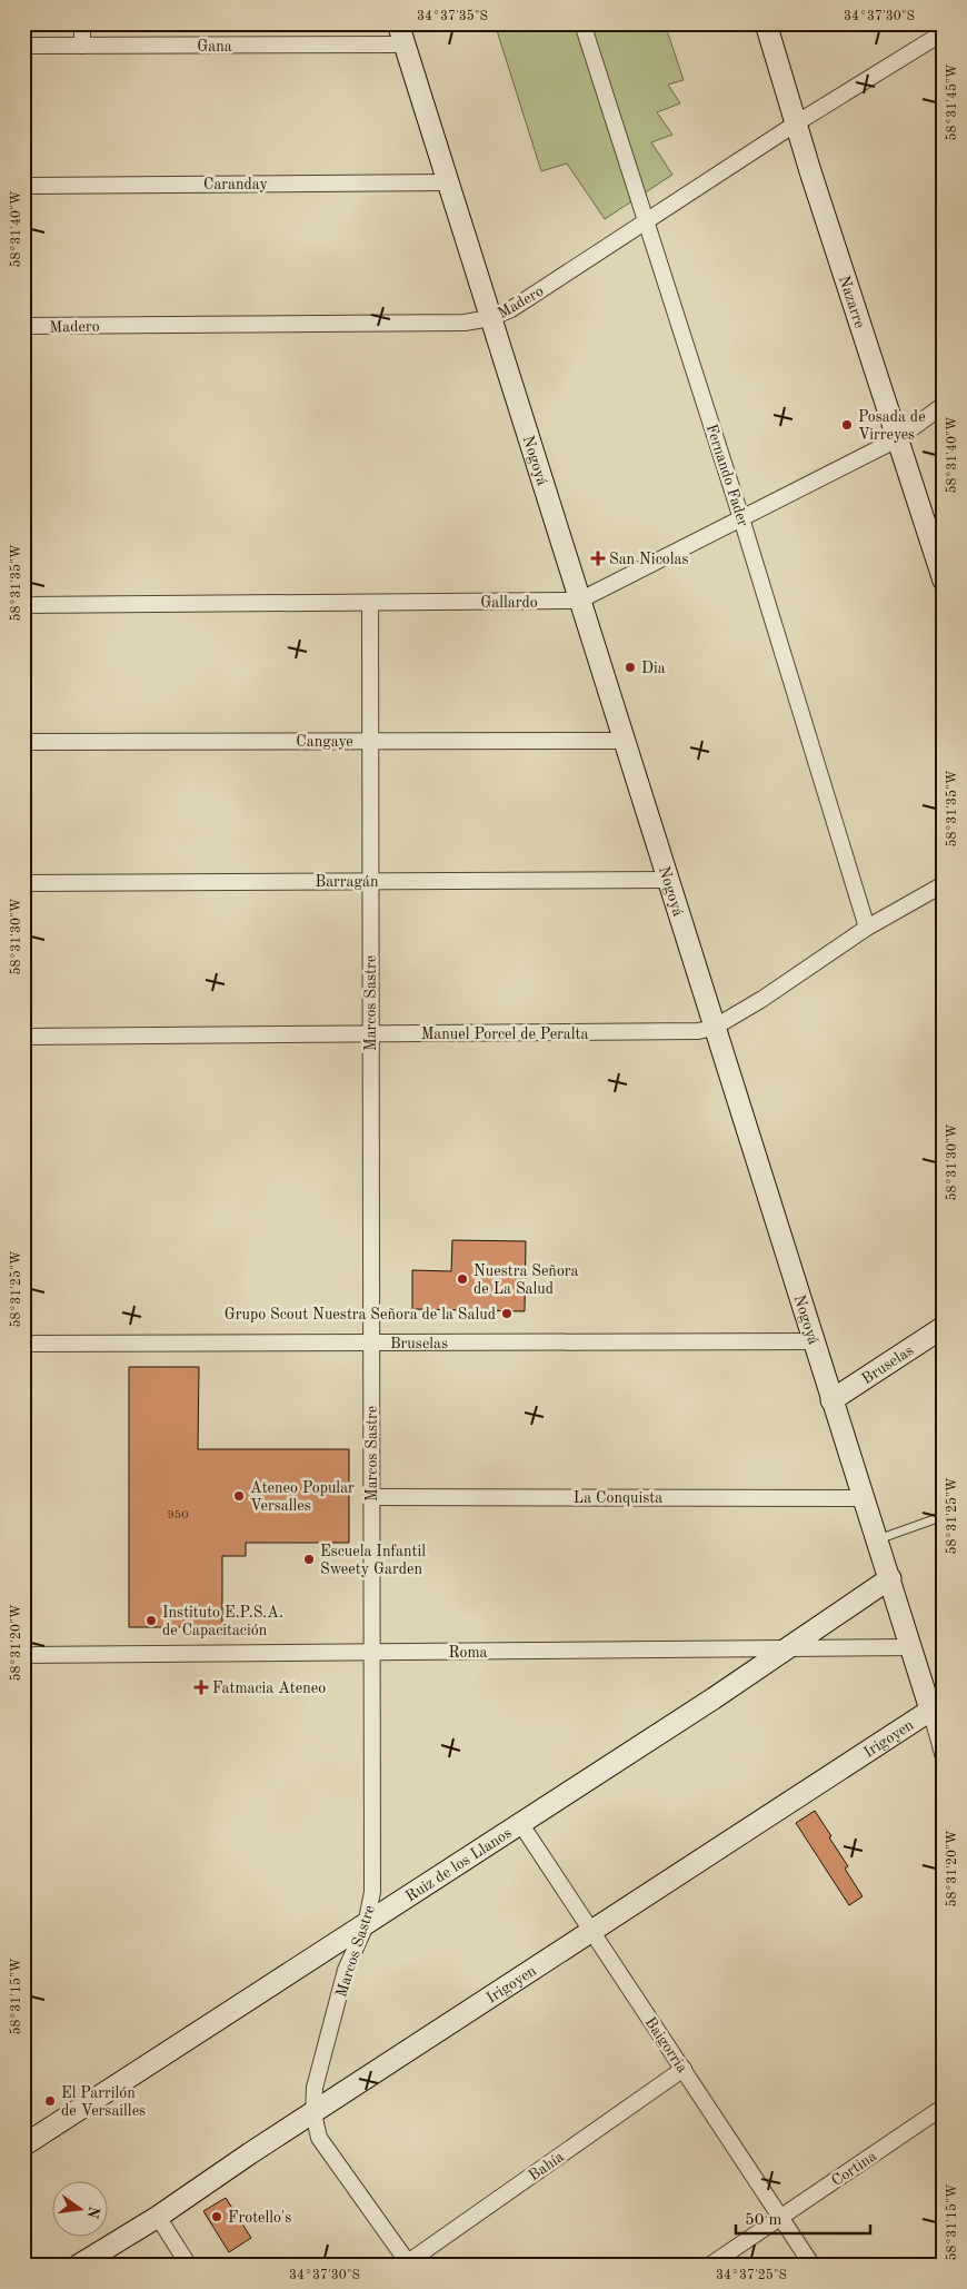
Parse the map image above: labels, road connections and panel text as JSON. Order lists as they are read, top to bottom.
{
  "streets": {
    "street": [
      "Gana",
      "Caranday",
      "Madero",
      "Nazarre",
      "Nogoyá",
      "Fernando Fader",
      "Gallardo",
      "Cangaye",
      "Barragán",
      "Marcos Sastre",
      "Manuel Porcel de Peralta",
      "Bruselas",
      "La Conquista",
      "Roma",
      "Irigoyen",
      "Ruiz de los Llanos",
      "Baigorria",
      "Bahía",
      "Cortina"
    ]
  },
  "crossings": [
    ["Gana", "Nogoyá"],
    ["Caranday", "Nogoyá"],
    ["Madero", "Nazarre"],
    ["Madero", "Nogoyá"],
    ["Madero", "Fernando Fader"],
    ["Nazarre", "Gallardo"],
    ["Nogoyá", "Gallardo"],
    ["Nogoyá", "Cangaye"],
    ["Nogoyá", "Barragán"],
    ["Nogoyá", "Manuel Porcel de Peralta"],
    ["Nogoyá", "Bruselas"],
    ["Nogoyá", "La Conquista"],
    ["Nogoyá", "Roma"],
    ["Nogoyá", "Irigoyen"],
    ["Nogoyá", "Ruiz de los Llanos"],
    ["Fernando Fader", "Gallardo"],
    ["Fernando Fader", "Manuel Porcel de Peralta"],
    ["Gallardo", "Marcos Sastre"],
    ["Cangaye", "Marcos Sastre"],
    ["Barragán", "Marcos Sastre"],
    ["Marcos Sastre", "Manuel Porcel de Peralta"],
    ["Marcos Sastre", "Bruselas"],
    ["Marcos Sastre", "La Conquista"],
    ["Marcos Sastre", "Roma"],
    ["Marcos Sastre", "Irigoyen"],
    ["Marcos Sastre", "Ruiz de los Llanos"],
    ["Marcos Sastre", "Bahía"],
    ["Roma", "Ruiz de los Llanos"],
    ["Irigoyen", "Baigorria"],
    ["Ruiz de los Llanos", "Baigorria"],
    ["Baigorria", "Bahía"],
    ["Baigorria", "Cortina"]
  ],
  "places": {
    "other": [
      "Posada de Virreyes",
      "Dia",
      "Nuestra Señora de La Salud",
      "Grupo Scout Nuestra Señora de la Salud",
      "Ateneo Popular Versalles",
      "Escuela Infantil Sweety Garden",
      "Instituto E.P.S.A. de Capacitación",
      "El Parrilón de Versailles",
      "Frotello's"
    ],
    "health": ["San Nicolas", "Fatmacia Ateneo"]
  },
  "house_numbers": ["950"],
  "scale_bar": "50 m",
  "north": "right",
  "coordinates": [
    "34°37'35\"S",
    "34°37'30\"S",
    "58°31'45\"W",
    "58°31'40\"W",
    "58°31'35\"W",
    "58°31'30\"W",
    "58°31'25\"W",
    "58°31'20\"W",
    "58°31'15\"W",
    "34°37'25\"S"
  ]
}
